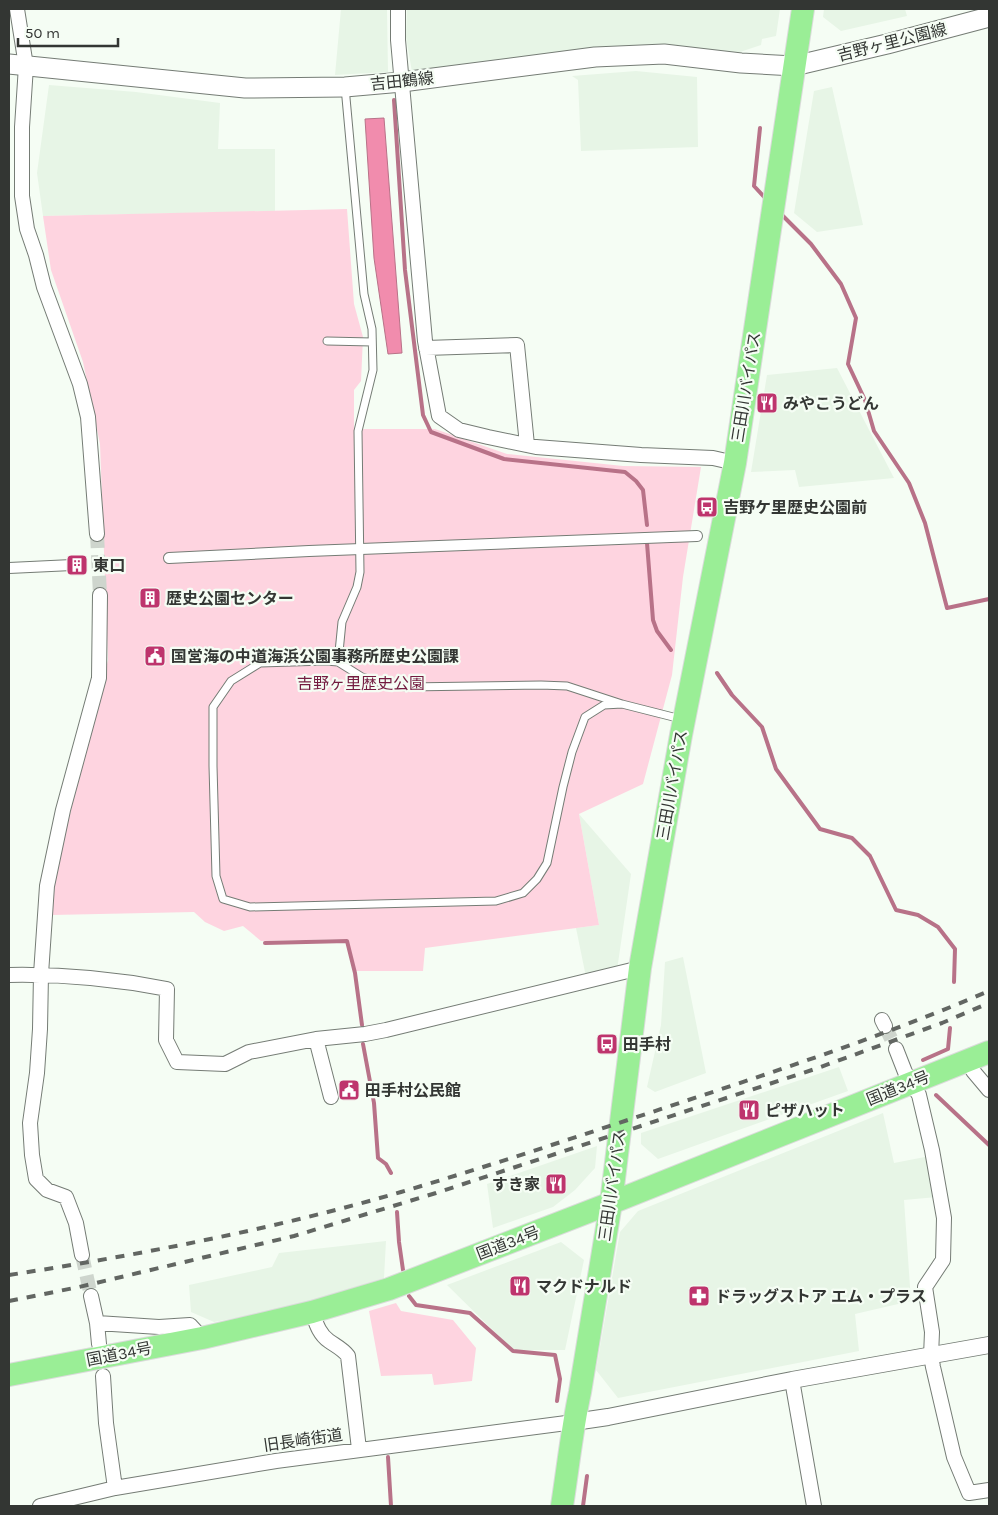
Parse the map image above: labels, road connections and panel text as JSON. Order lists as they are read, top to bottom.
{
  "streets": {
    "highway": ["三田川バイパス", "国道34号"],
    "main road": ["吉野ヶ里公園線", "吉田鶴線"],
    "street": ["旧長崎街道"]
  },
  "crossings": [
    ["吉野ヶ里公園線", "吉田鶴線"],
    ["吉野ヶ里公園線", "三田川バイパス"],
    ["吉田鶴線", "三田川バイパス"],
    ["三田川バイパス", "国道34号"],
    ["三田川バイパス", "旧長崎街道"]
  ],
  "parks": ["吉野ヶ里歴史公園"],
  "places": {
    "restaurant": [
      "みやこうどん",
      "ピザハット",
      "すき家",
      "マクドナルド"
    ],
    "bus stop": ["吉野ケ里歴史公園前", "田手村"],
    "building": ["東口", "歴史公園センター"],
    "public building": ["国営海の中道海浜公園事務所歴史公園課", "田手村公民館"],
    "pharmacy": ["ドラッグストア エム・プラス"]
  },
  "scale_bar": "50 m"
}
